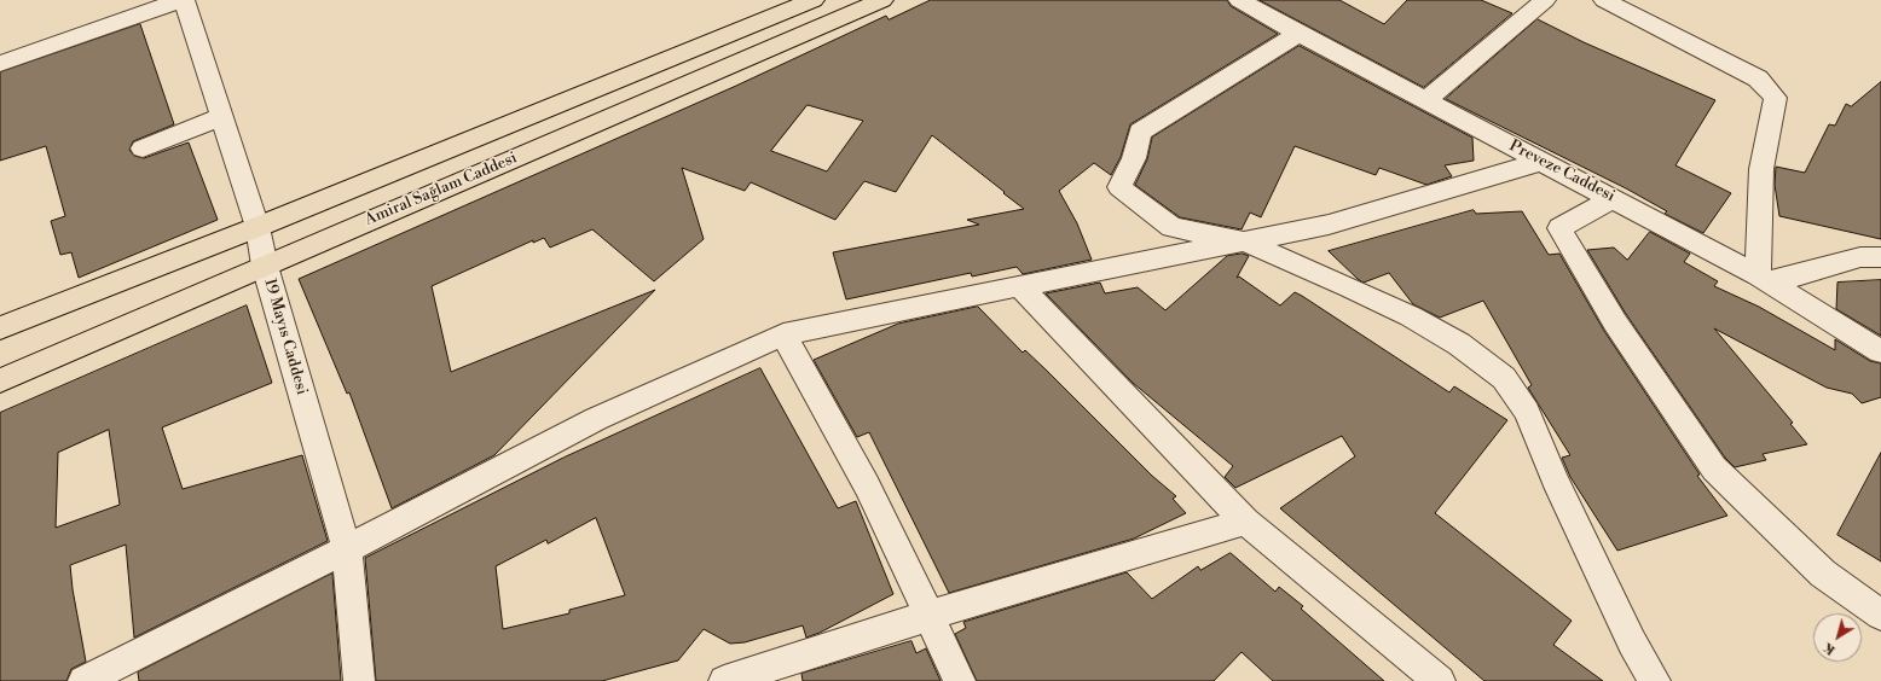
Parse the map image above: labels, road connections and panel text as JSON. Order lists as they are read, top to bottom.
{
  "streets": {
    "main road": ["Amiral Sağlam Caddesi"],
    "street": ["Preveze Caddesi", "19 Mayıs Caddesi"]
  },
  "crossings": [
    ["Amiral Sağlam Caddesi", "19 Mayıs Caddesi"]
  ],
  "north": "bottom left"
}
